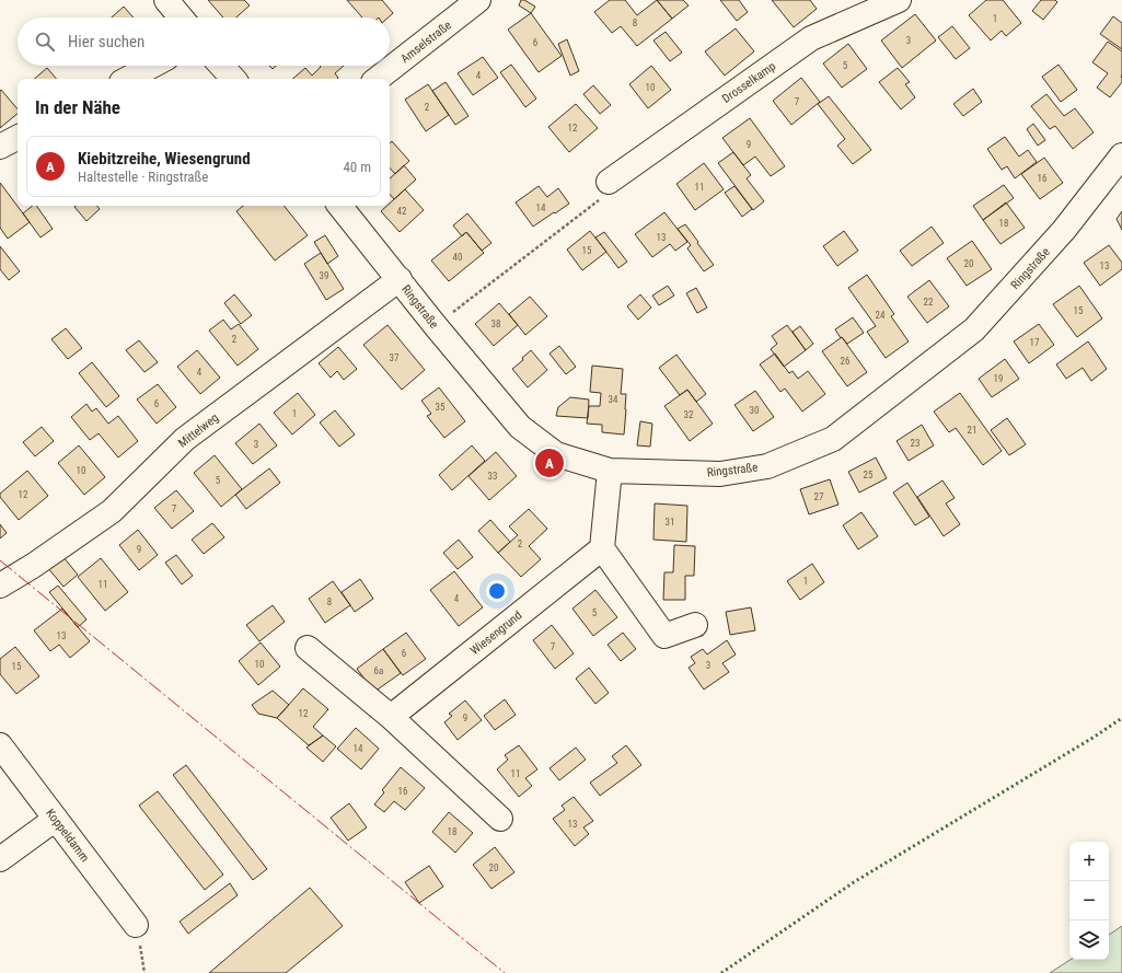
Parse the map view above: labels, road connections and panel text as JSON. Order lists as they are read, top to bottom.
{
  "streets": {
    "street": [
      "Amselstraße",
      "Drosselkamp",
      "Ringstraße",
      "Mittelweg",
      "Wiesengrund",
      "Koppeldamm"
    ]
  },
  "crossings": [
    ["Ringstraße", "Mittelweg"]
  ],
  "house_numbers": [
    "1",
    "8",
    "3",
    "6",
    "5",
    "4",
    "10",
    "7",
    "2",
    "12",
    "9",
    "16",
    "11",
    "14",
    "42",
    "18",
    "13",
    "15",
    "40",
    "20",
    "13",
    "39",
    "22",
    "15",
    "24",
    "38",
    "2",
    "17",
    "37",
    "26",
    "4",
    "19",
    "34",
    "6",
    "35",
    "30",
    "1",
    "32",
    "21",
    "23",
    "3",
    "10",
    "25",
    "33",
    "5",
    "12",
    "27",
    "7",
    "31",
    "2",
    "9",
    "1",
    "11",
    "4",
    "8",
    "5",
    "13",
    "7",
    "6",
    "10",
    "3",
    "15",
    "6a",
    "12",
    "9",
    "14",
    "11",
    "16",
    "13",
    "18",
    "20"
  ],
  "page": {
    "search": "Hier suchen",
    "heading": "In der Nähe",
    "list": [
      {
        "mark": "A",
        "name": "Kiebitzreihe, Wiesengrund",
        "note": "Haltestelle · Ringstraße",
        "value": "40 m"
      }
    ],
    "pins": "A",
    "map_buttons": ["+", "−"]
  }
}
